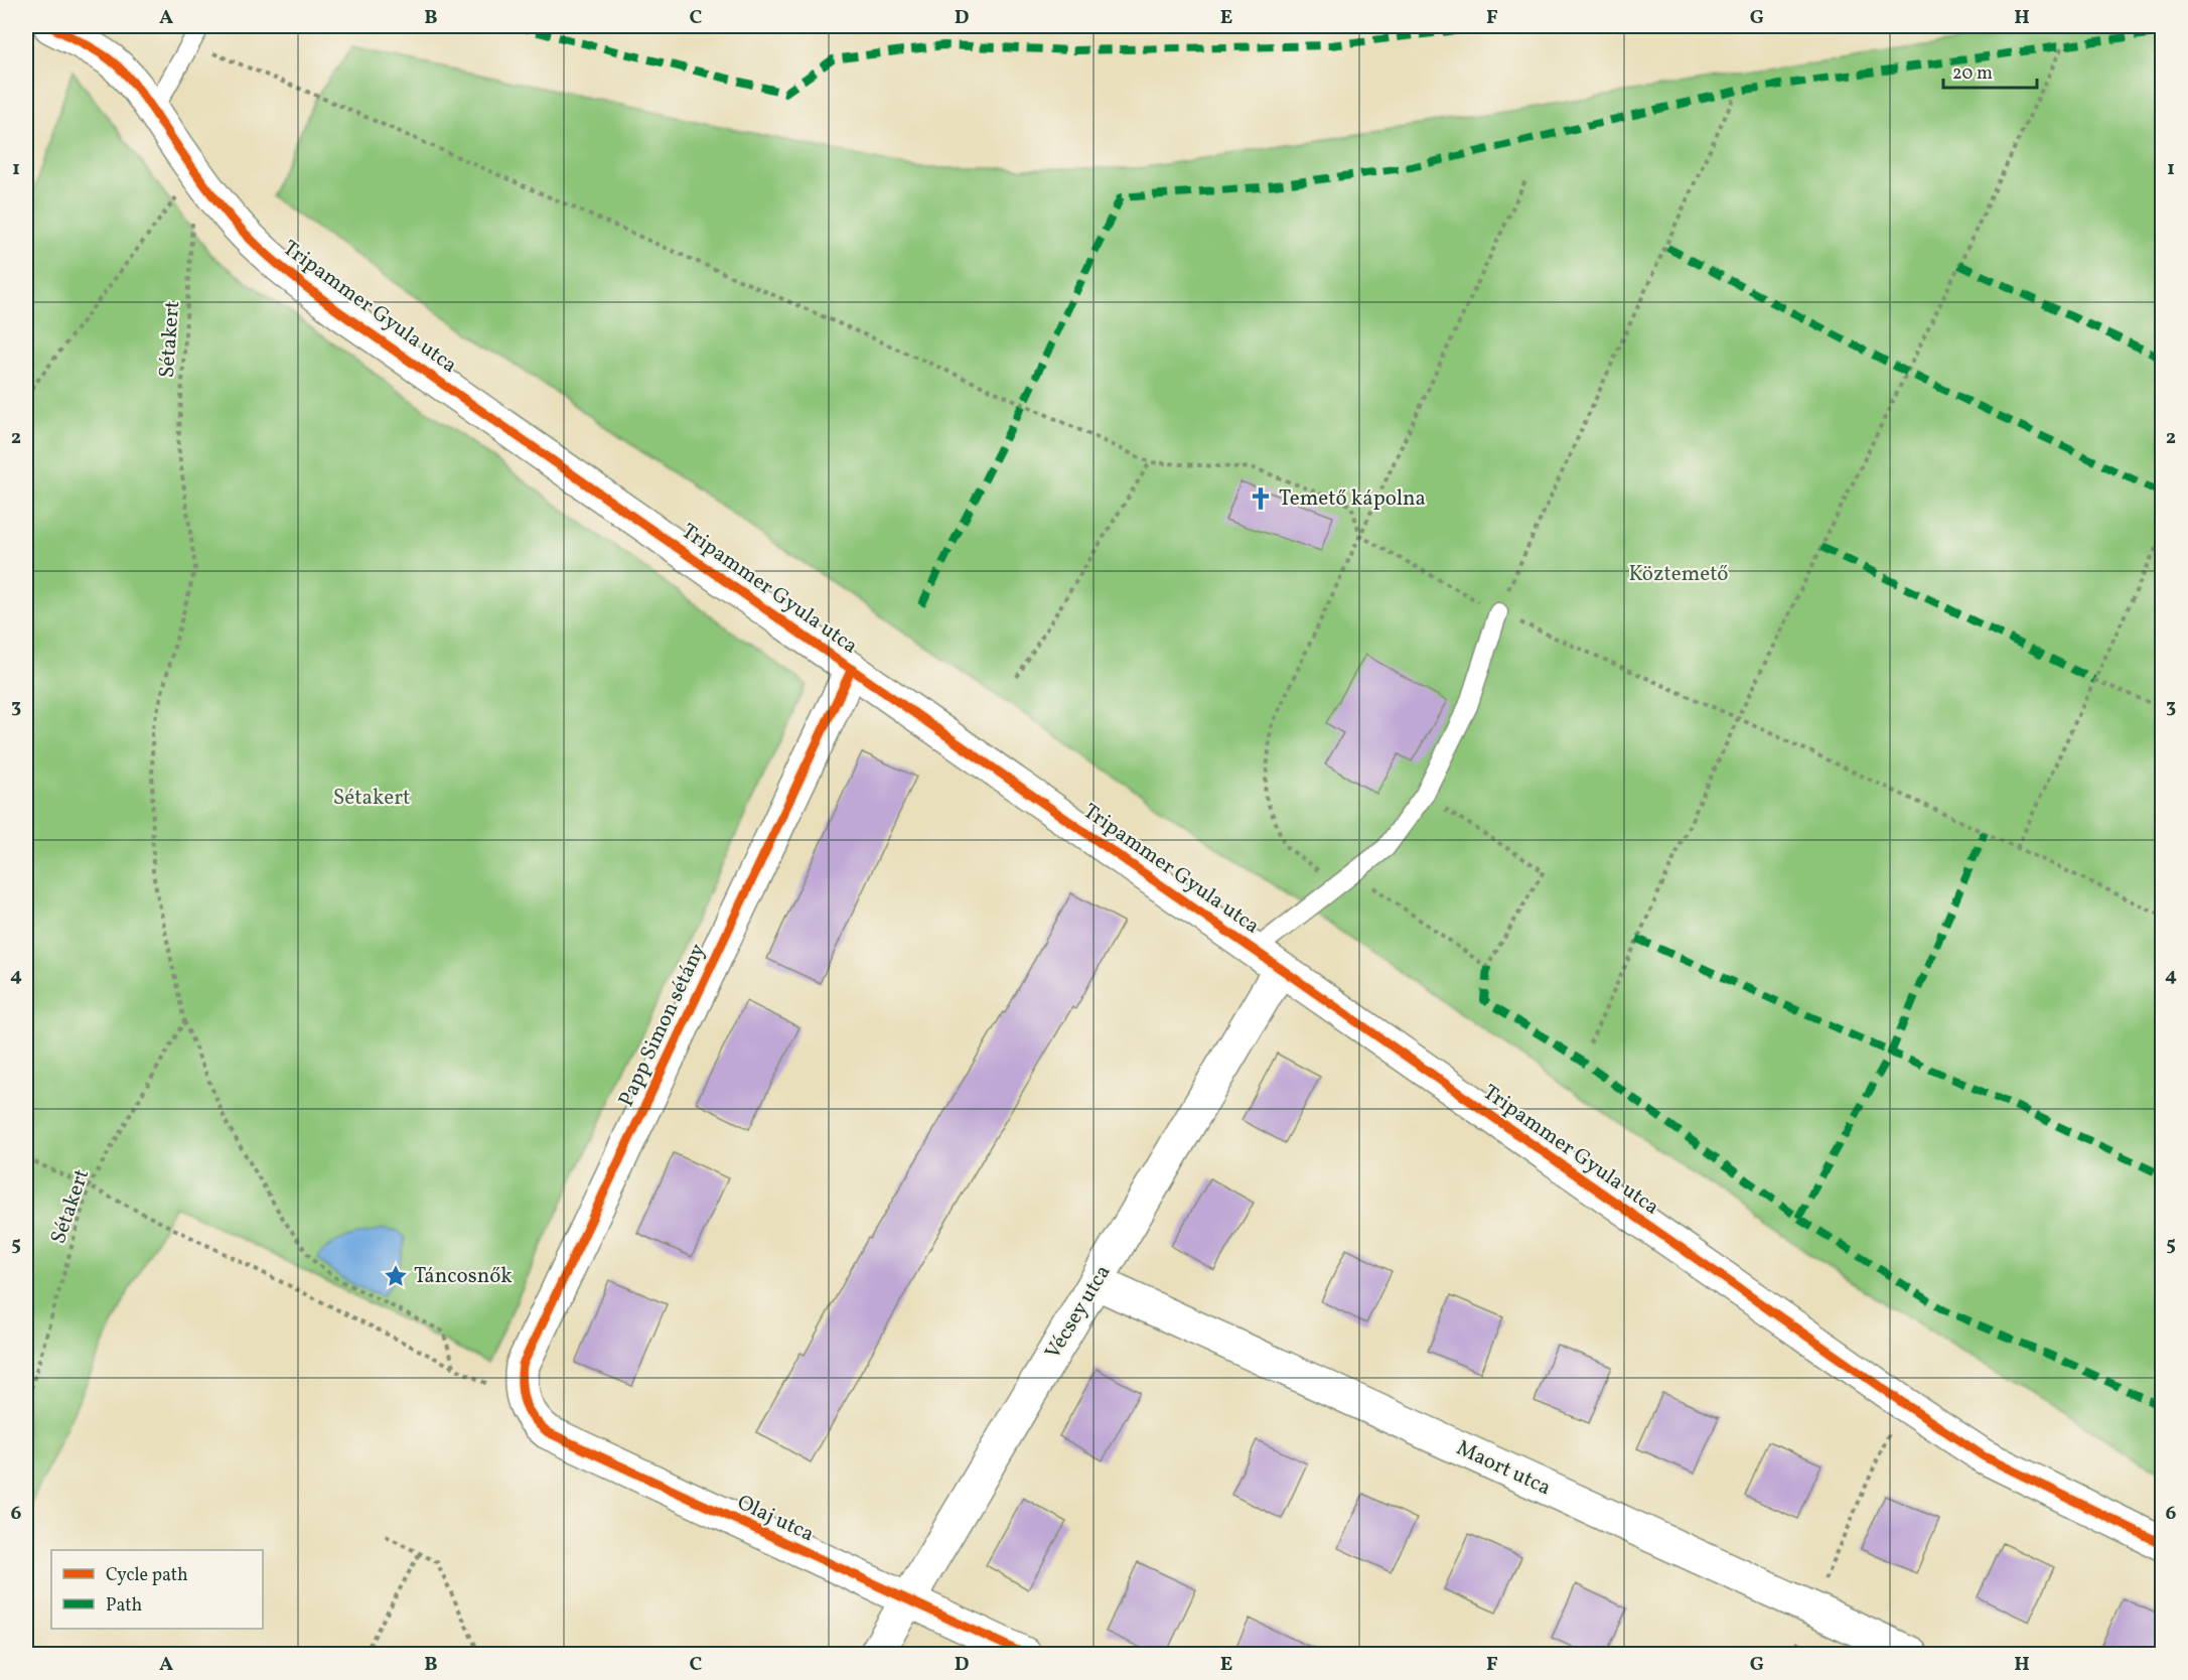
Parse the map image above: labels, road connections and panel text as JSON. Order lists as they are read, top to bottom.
{
  "streets": {
    "street": [
      "Tripammer Gyula utca",
      "Papp Simon sétány",
      "Vécsey utca",
      "Maort utca",
      "Olaj utca"
    ],
    "path": ["Sétakert"]
  },
  "crossings": [
    ["Tripammer Gyula utca", "Sétakert"],
    ["Tripammer Gyula utca", "Papp Simon sétány"],
    ["Tripammer Gyula utca", "Vécsey utca"],
    ["Papp Simon sétány", "Olaj utca"],
    ["Vécsey utca", "Maort utca"],
    ["Vécsey utca", "Olaj utca"]
  ],
  "parks": ["Köztemető", "Sétakert"],
  "places": {
    "church": ["Temető kápolna"],
    "place": ["Táncosnők"]
  },
  "legend": ["Cycle path", "Path"],
  "scale_bar": "20 m",
  "grid": {
    "columns": [
      "A",
      "B",
      "C",
      "D",
      "E",
      "F",
      "G",
      "H"
    ],
    "rows": [
      "1",
      "2",
      "3",
      "4",
      "5",
      "6"
    ]
  }
}
